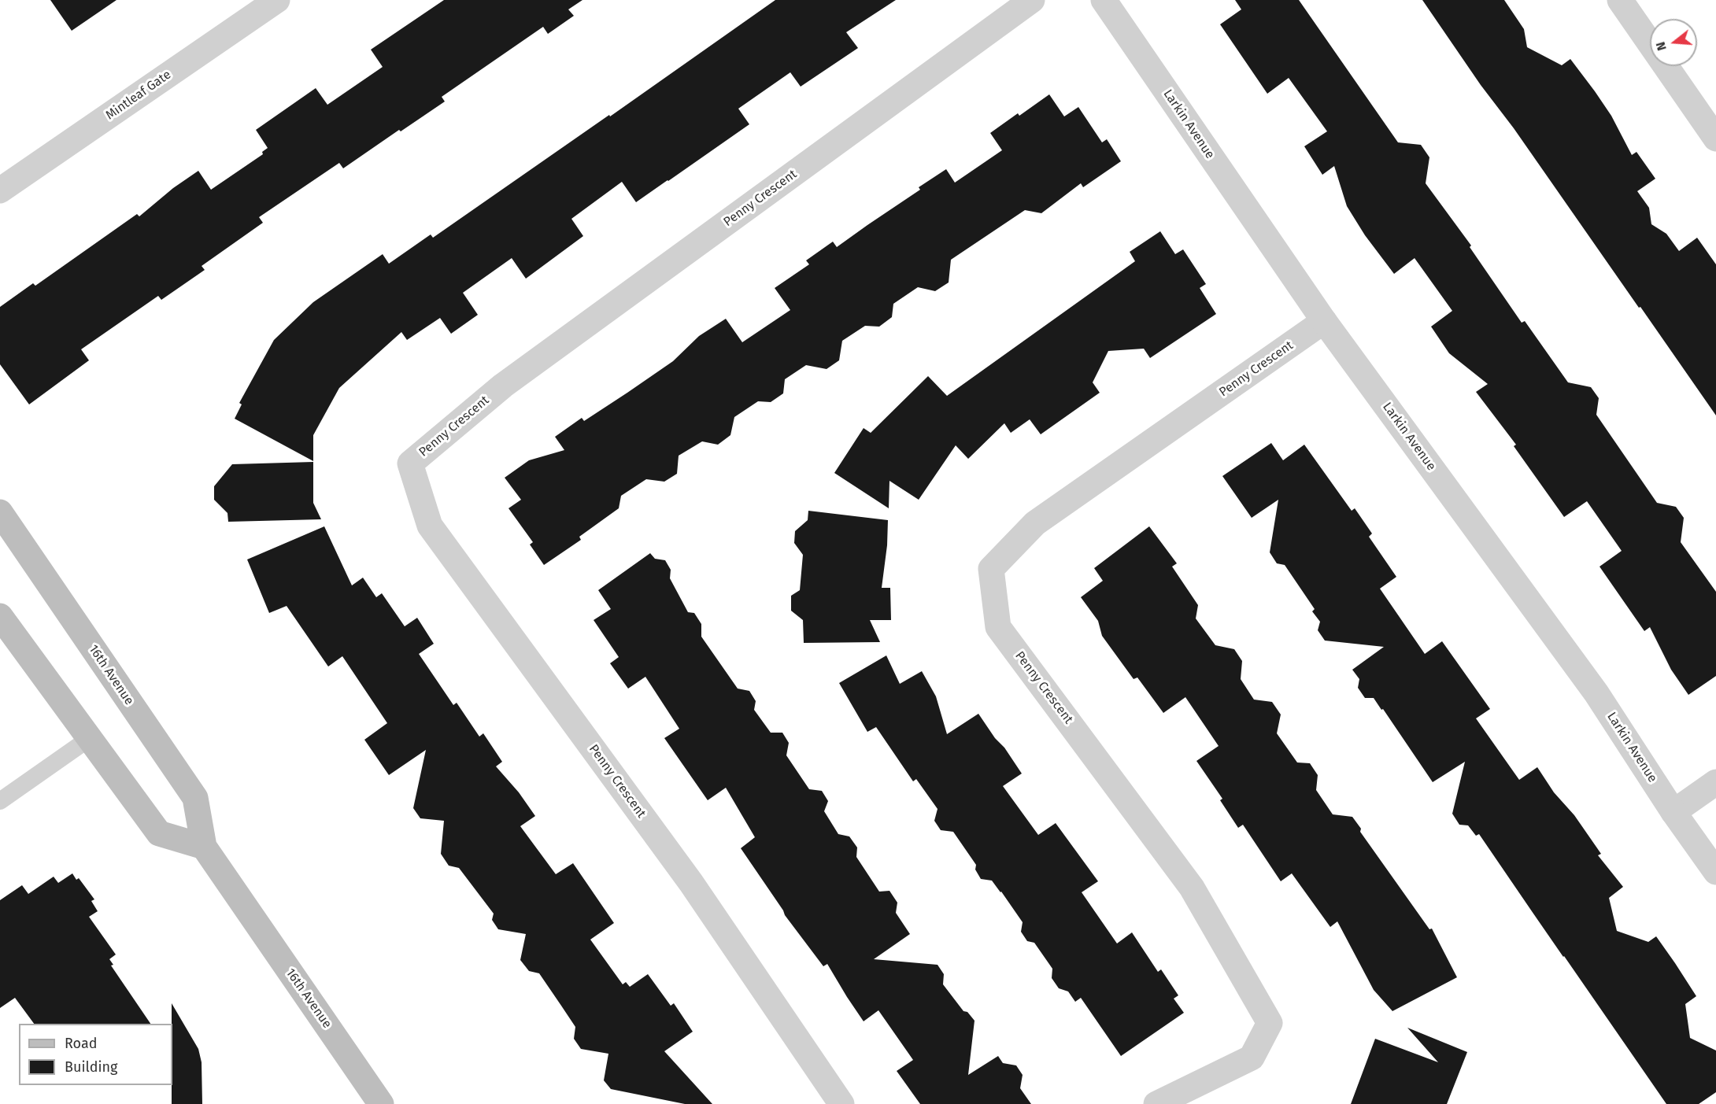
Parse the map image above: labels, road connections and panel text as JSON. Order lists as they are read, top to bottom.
{
  "streets": {
    "main road": ["16th Avenue"],
    "street": ["Mintleaf Gate", "Larkin Avenue", "Penny Crescent"]
  },
  "crossings": [
    ["Larkin Avenue", "Penny Crescent"]
  ],
  "legend": ["Road", "Building"],
  "north": "left"
}
